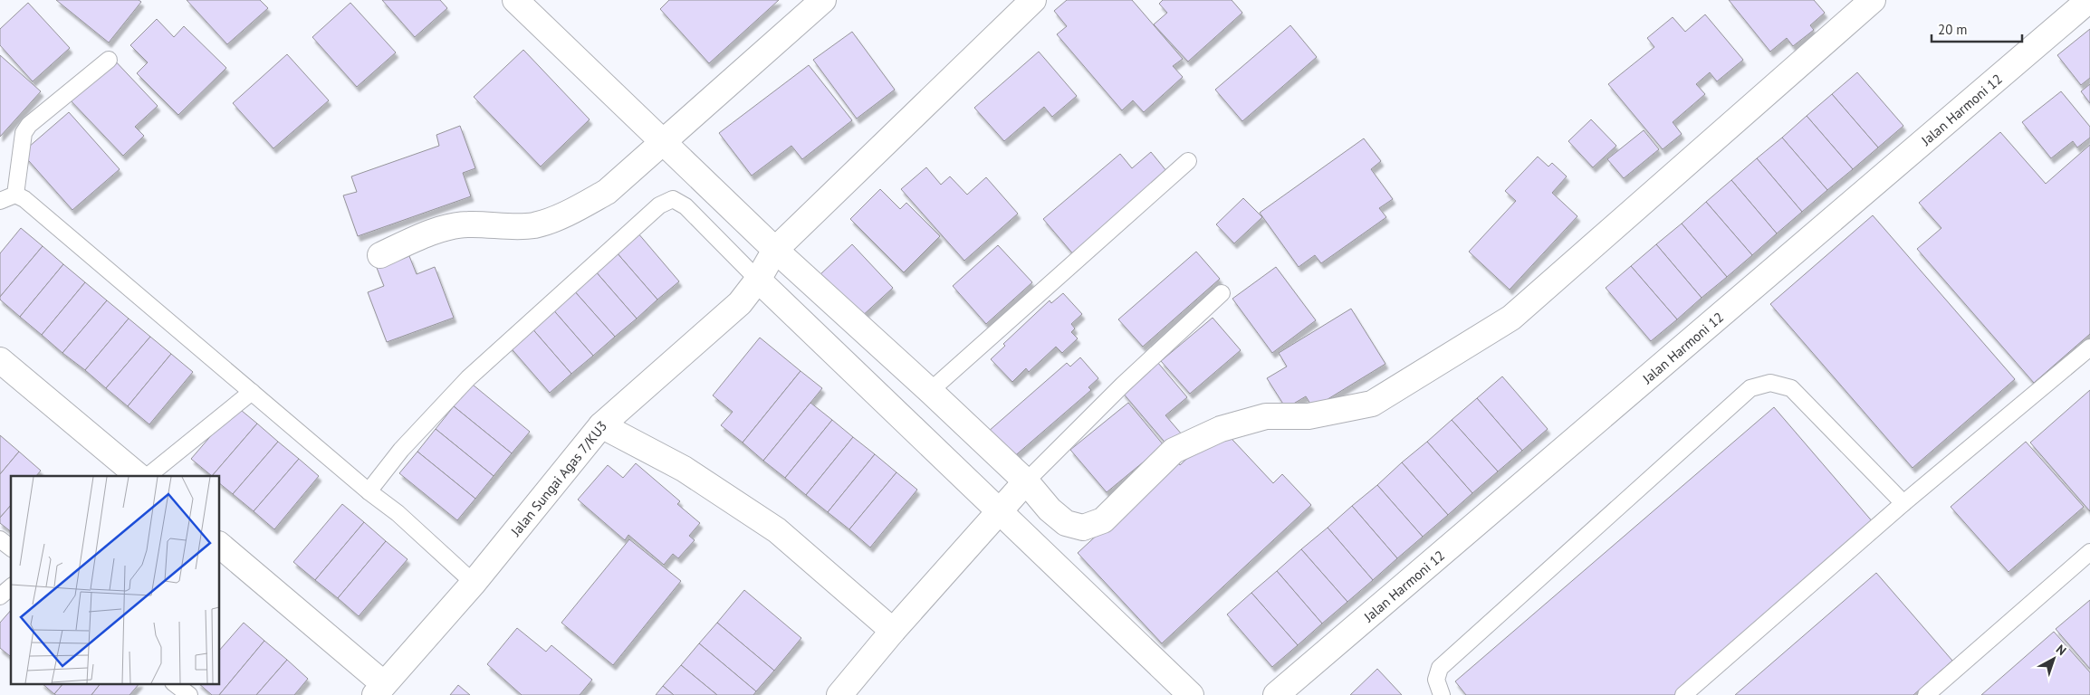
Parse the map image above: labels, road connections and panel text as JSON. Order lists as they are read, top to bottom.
{
  "streets": {
    "street": ["Jalan Harmoni 12", "Jalan Sungai Agas 7/KU3"]
  },
  "scale_bar": "20 m",
  "north": "top right"
}
